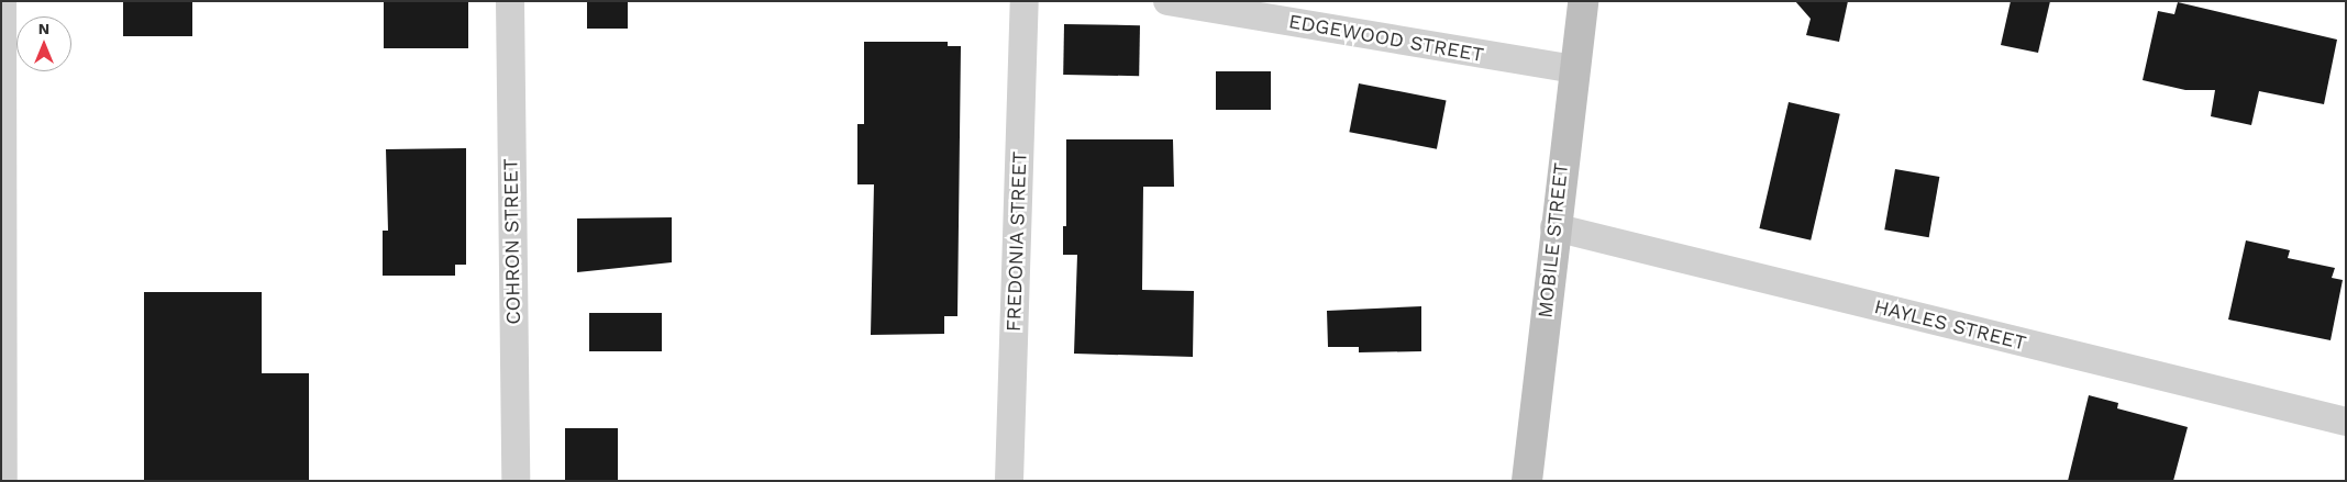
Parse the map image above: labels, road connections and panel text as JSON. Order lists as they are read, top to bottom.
{
  "streets": {
    "street": [
      "EDGEWOOD STREET",
      "MOBILE STREET",
      "COHRON STREET",
      "FREDONIA STREET",
      "HAYLES STREET"
    ]
  },
  "crossings": [
    ["EDGEWOOD STREET", "MOBILE STREET"],
    ["MOBILE STREET", "HAYLES STREET"]
  ],
  "north": "top"
}
